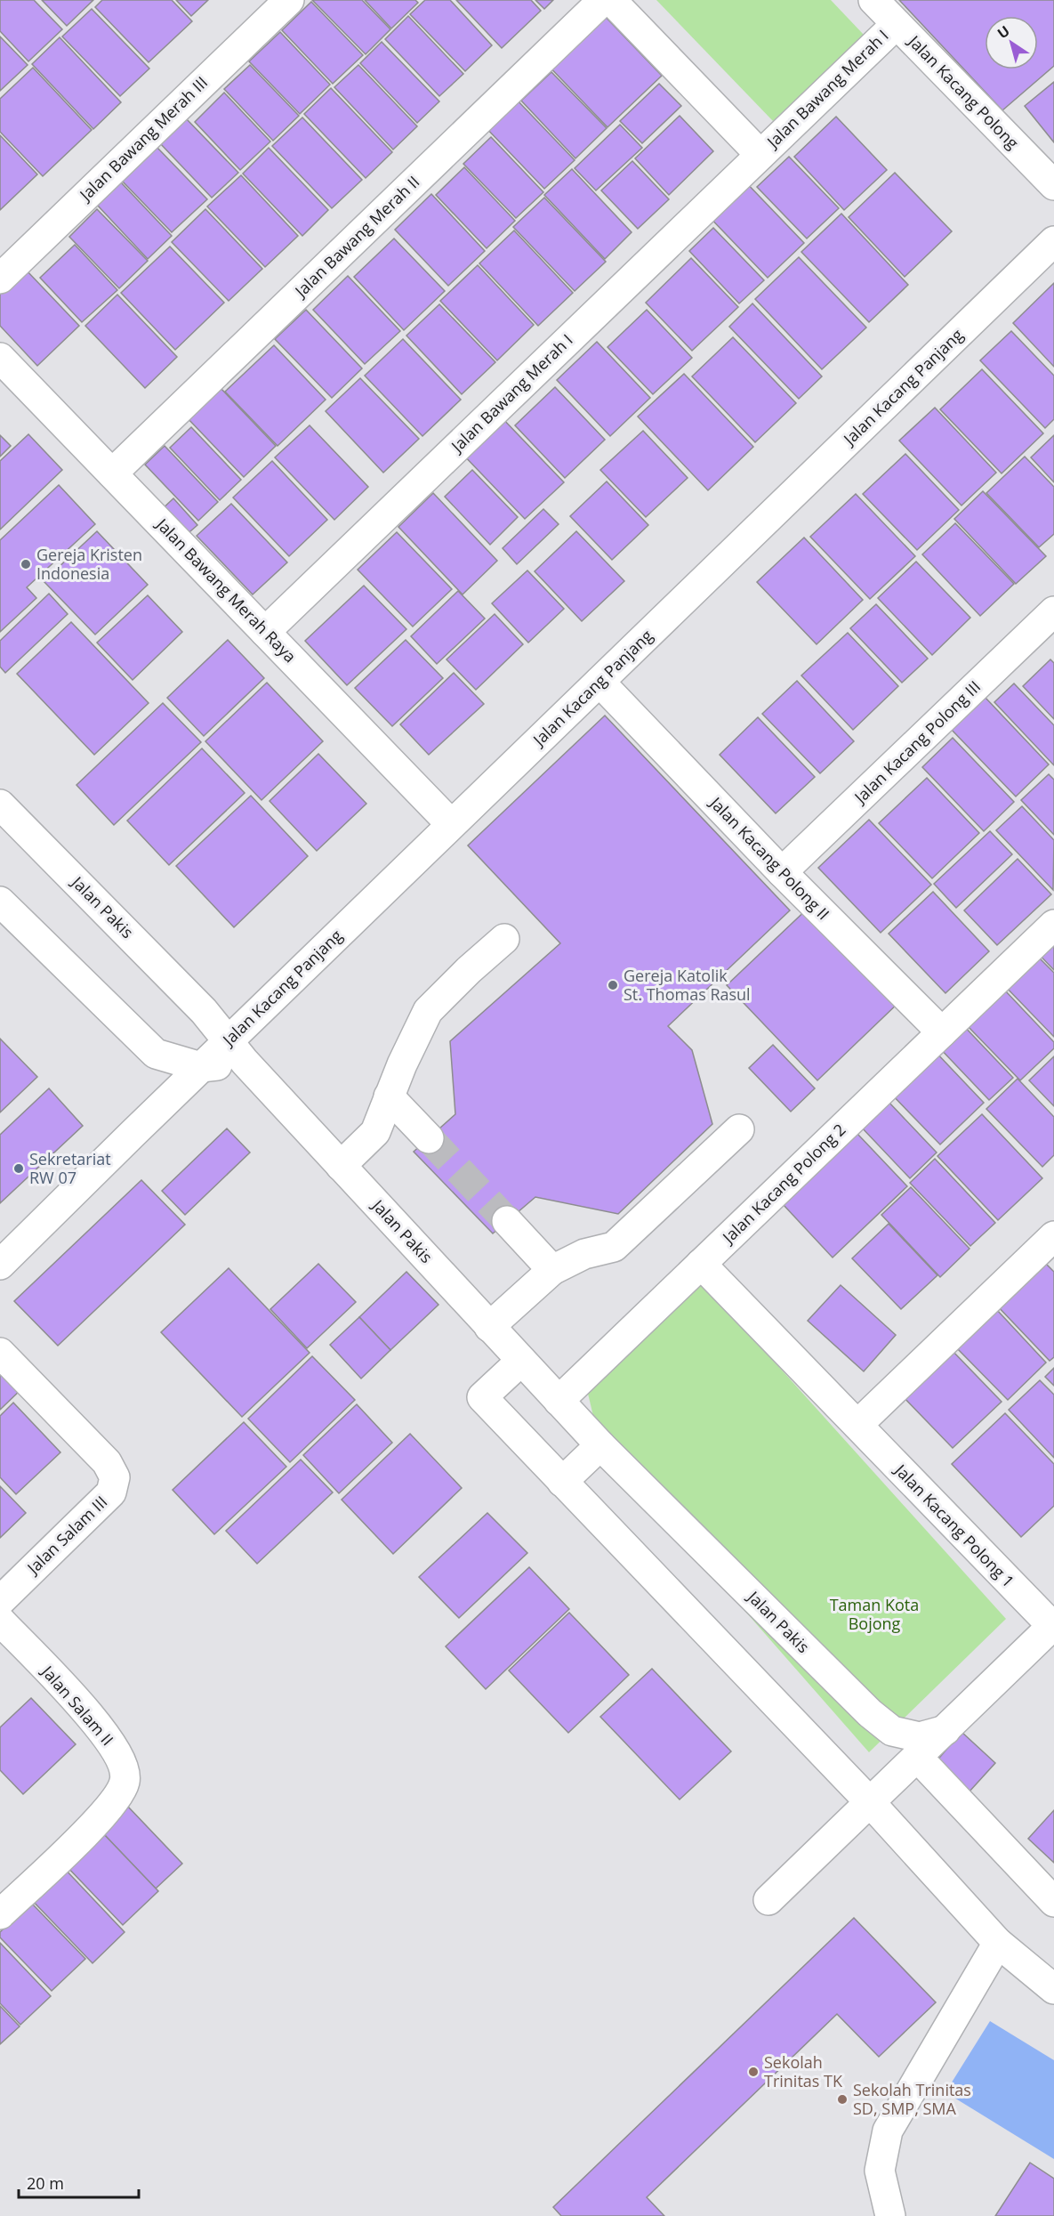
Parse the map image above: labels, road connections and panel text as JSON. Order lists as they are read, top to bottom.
{
  "streets": {
    "street": [
      "Jalan Bawang Merah I",
      "Jalan Kacang Polong",
      "Jalan Bawang Merah III",
      "Jalan Bawang Merah II",
      "Jalan Kacang Panjang",
      "Jalan Bawang Merah Raya",
      "Jalan Kacang Polong III",
      "Jalan Kacang Polong II",
      "Jalan Pakis",
      "Jalan Kacang Polong 2",
      "Jalan Kacang Polong 1",
      "Jalan Salam III",
      "Jalan Salam II"
    ]
  },
  "crossings": [
    ["Jalan Bawang Merah I", "Jalan Kacang Polong"],
    ["Jalan Bawang Merah I", "Jalan Bawang Merah Raya"],
    ["Jalan Bawang Merah II", "Jalan Bawang Merah Raya"],
    ["Jalan Kacang Panjang", "Jalan Bawang Merah Raya"],
    ["Jalan Kacang Panjang", "Jalan Kacang Polong II"],
    ["Jalan Kacang Panjang", "Jalan Pakis"],
    ["Jalan Kacang Polong III", "Jalan Kacang Polong II"],
    ["Jalan Kacang Polong II", "Jalan Kacang Polong 2"],
    ["Jalan Pakis", "Jalan Kacang Polong 2"],
    ["Jalan Kacang Polong 2", "Jalan Kacang Polong 1"]
  ],
  "parks": ["Taman Kota Bojong"],
  "places": [
    "Gereja Kristen Indonesia",
    "Gereja Katolik St. Thomas Rasul",
    "Sekretariat RW 07",
    "Sekolah Trinitas TK",
    "Sekolah Trinitas SD, SMP, SMA"
  ],
  "scale_bar": "20 m",
  "north": "top left"
}
